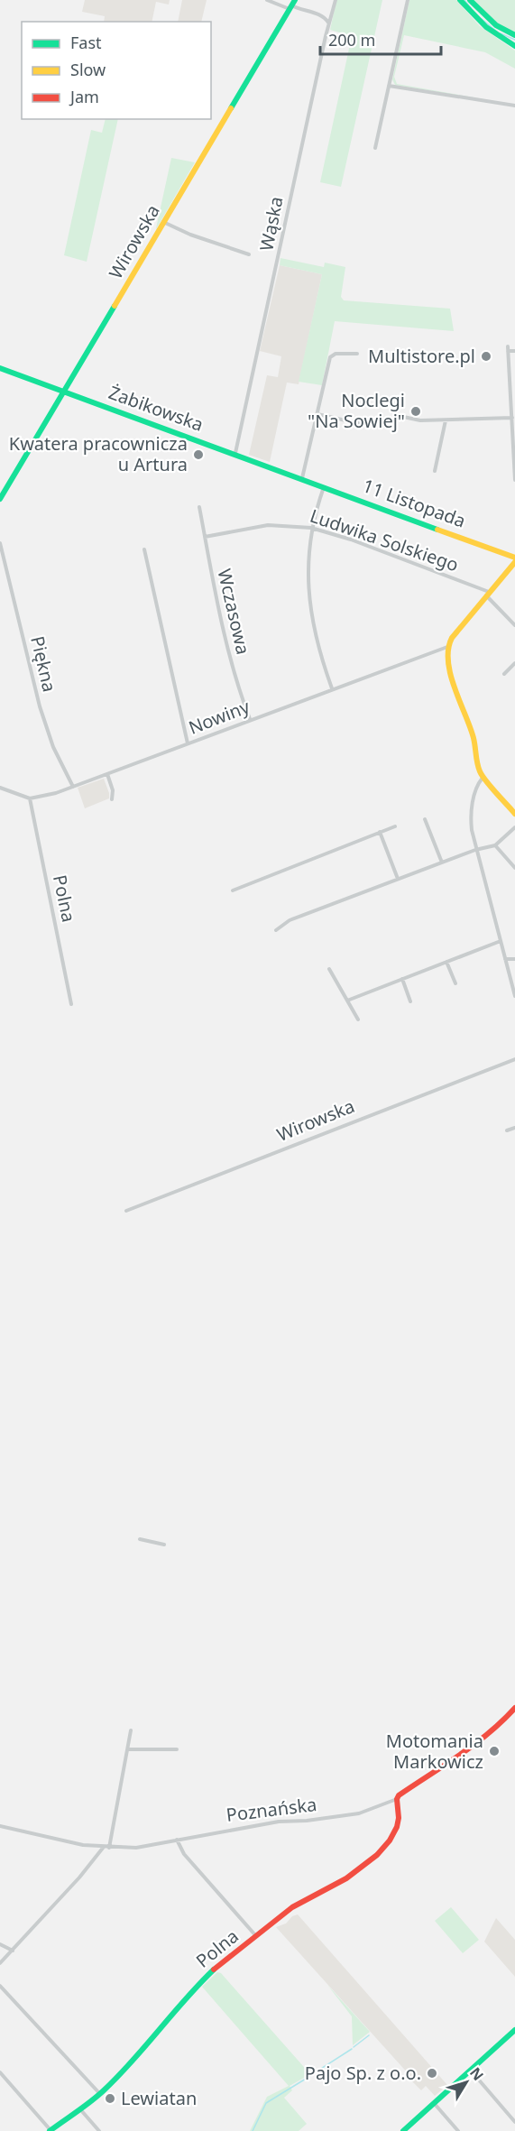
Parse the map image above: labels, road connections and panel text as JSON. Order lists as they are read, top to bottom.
{
  "streets": {
    "main road": [
      "Wirowska",
      "Żabikowska",
      "11 Listopada",
      "Polna",
      "Poznańska"
    ],
    "street": [
      "Wąska",
      "Ludwika Solskiego",
      "Wczasowa",
      "Piękna",
      "Nowiny"
    ]
  },
  "crossings": [
    ["Wąska", "Żabikowska"],
    ["Wirowska", "Żabikowska"],
    ["Żabikowska", "11 Listopada"],
    ["Ludwika Solskiego", "Wczasowa"],
    ["Wczasowa", "Nowiny"],
    ["Piękna", "Nowiny"],
    ["Nowiny", "Polna"],
    ["Polna", "Poznańska"]
  ],
  "places": [
    "Multistore.pl",
    "Noclegi \"Na Sowiej\"",
    "Kwatera pracownicza u Artura",
    "Motomania Markowicz",
    "Pajo Sp. z o.o.",
    "Lewiatan"
  ],
  "legend": ["Fast", "Slow", "Jam"],
  "scale_bar": "200 m",
  "north": "top right"
}
